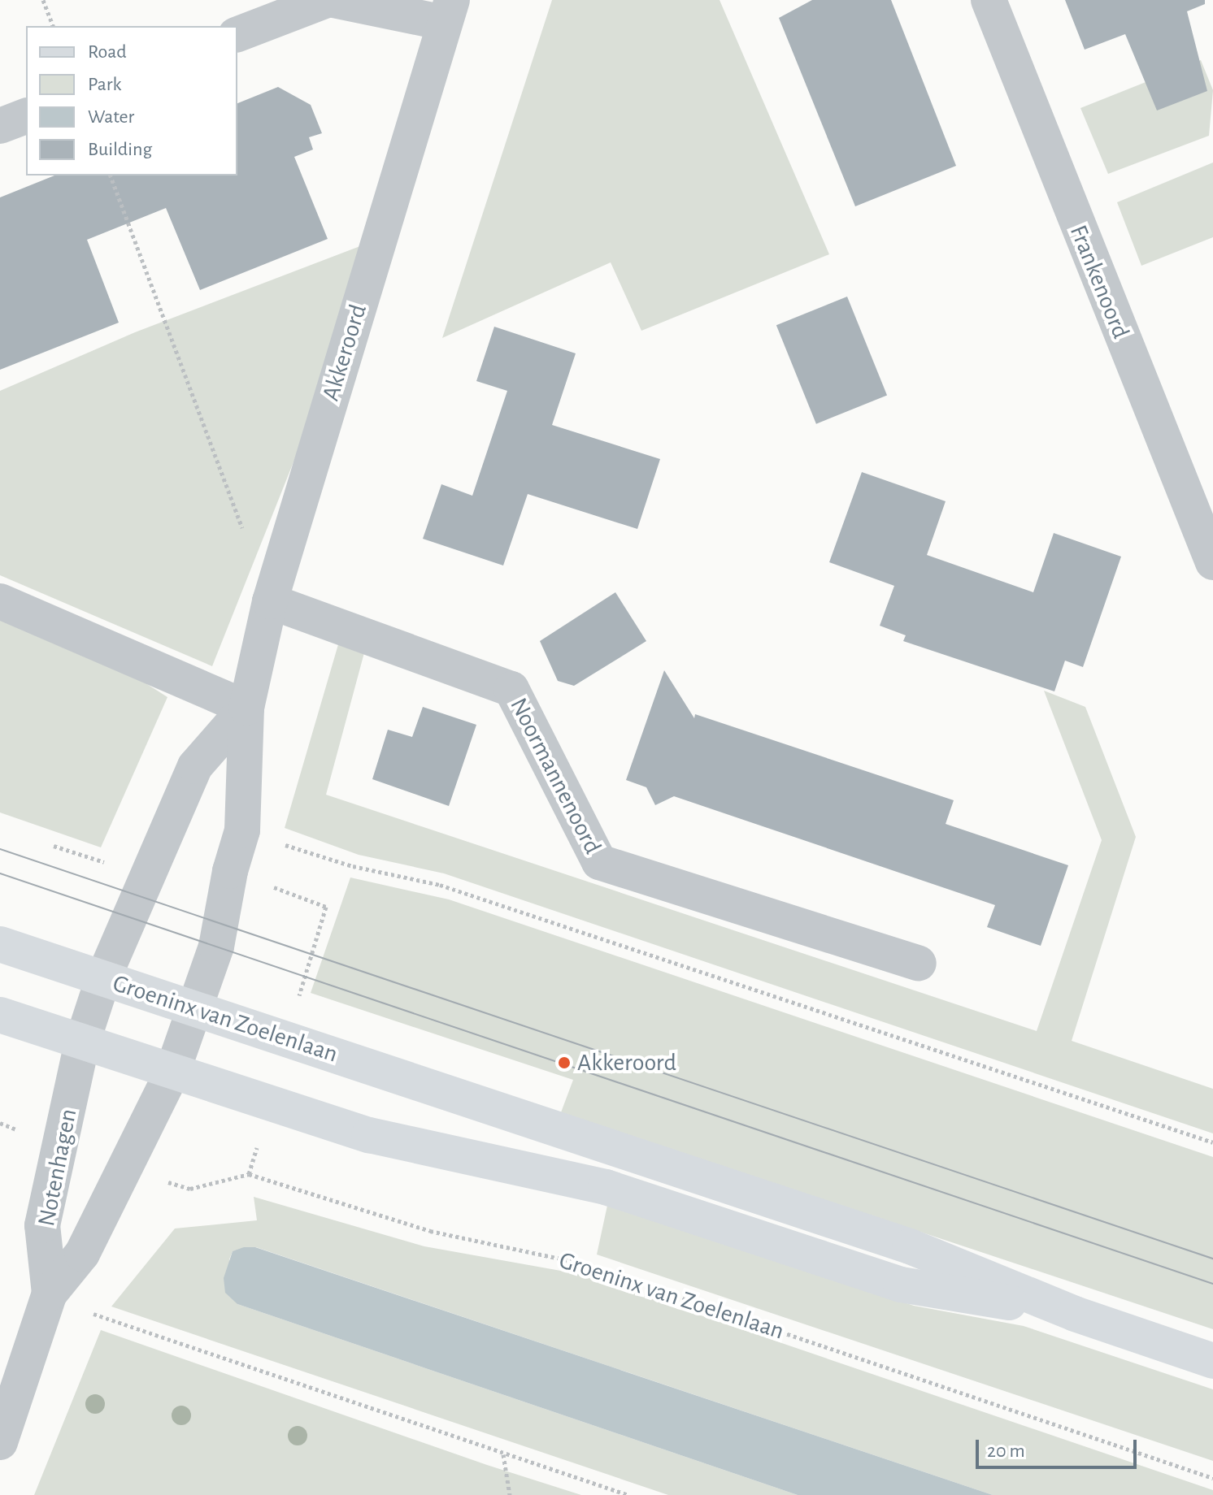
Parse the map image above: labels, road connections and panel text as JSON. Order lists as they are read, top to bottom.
{
  "streets": {
    "main road": ["Groeninx van Zoelenlaan"],
    "street": [
      "Frankenoord",
      "Akkeroord",
      "Noormannenoord",
      "Notenhagen"
    ]
  },
  "crossings": [
    ["Akkeroord", "Noormannenoord"],
    ["Akkeroord", "Groeninx van Zoelenlaan"],
    ["Akkeroord", "Notenhagen"],
    ["Groeninx van Zoelenlaan", "Notenhagen"]
  ],
  "places": ["Akkeroord"],
  "legend": [
    "Road",
    "Park",
    "Water",
    "Building"
  ],
  "scale_bar": "20 m"
}
